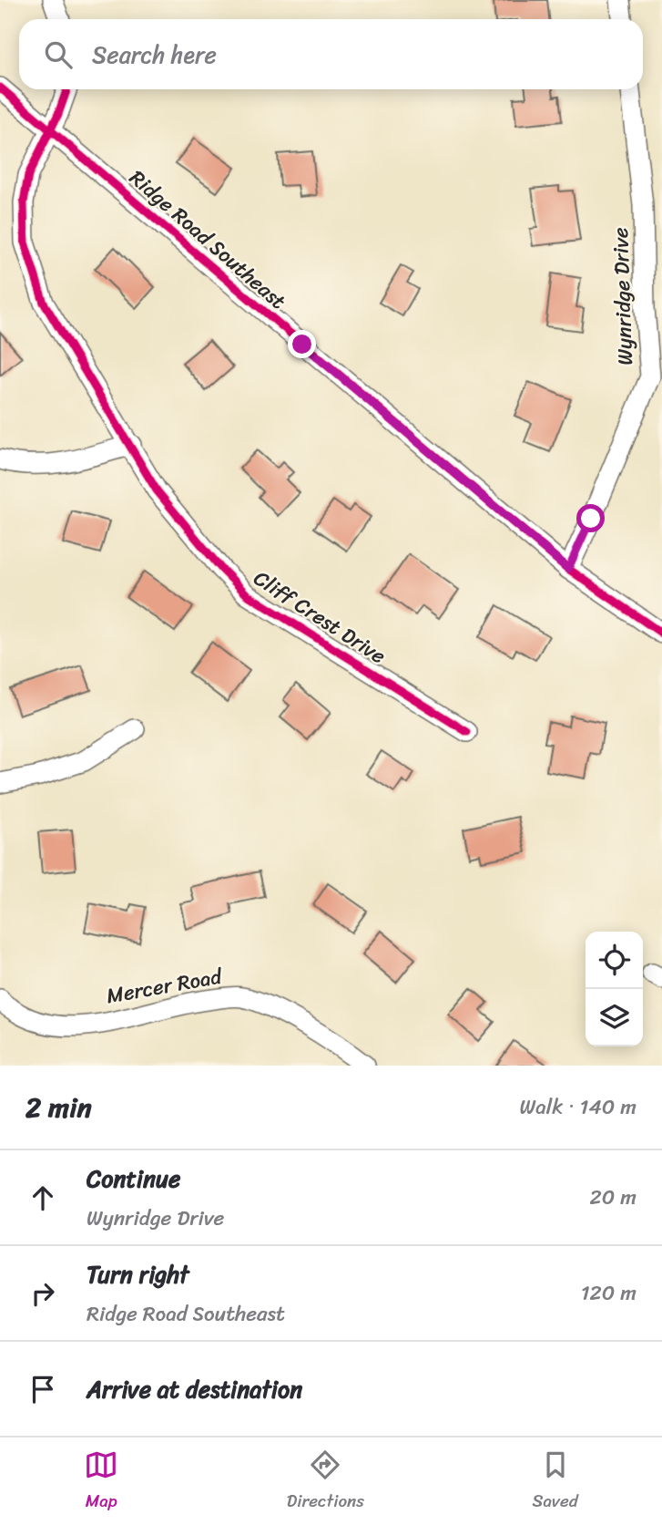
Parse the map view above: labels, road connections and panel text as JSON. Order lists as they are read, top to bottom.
{
  "streets": {
    "street": [
      "Ridge Road Southeast",
      "Wynridge Drive",
      "Cliff Crest Drive",
      "Mercer Road"
    ]
  },
  "crossings": [
    ["Ridge Road Southeast", "Wynridge Drive"],
    ["Ridge Road Southeast", "Cliff Crest Drive"]
  ],
  "page": {
    "search": "Search here",
    "heading": ["2 min", "Walk · 140 m"],
    "list": [
      ["Continue", "Wynridge Drive", "20 m"],
      ["Turn right", "Ridge Road Southeast", "120 m"],
      "Arrive at destination"
    ],
    "nav": ["Map", "Directions", "Saved"]
  }
}
